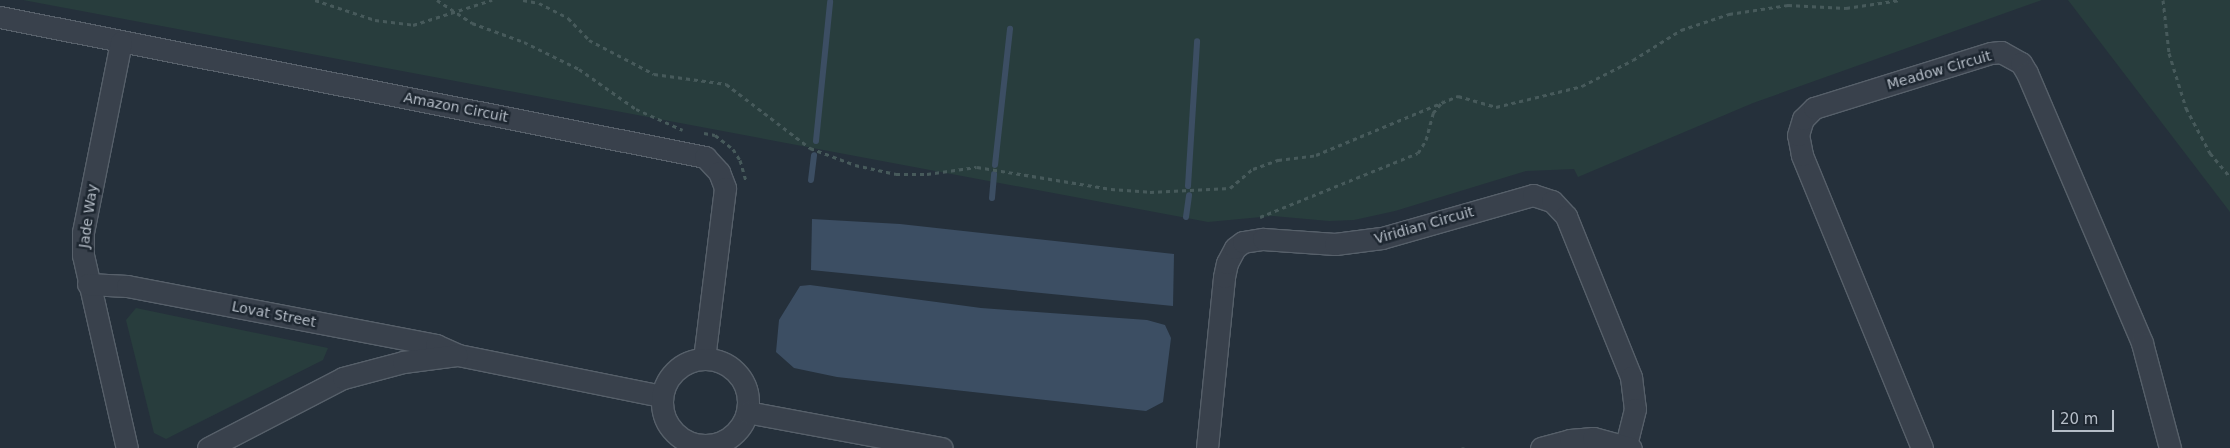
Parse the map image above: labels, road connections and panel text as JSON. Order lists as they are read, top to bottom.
{
  "streets": {
    "street": [
      "Meadow Circuit",
      "Amazon Circuit",
      "Jade Way",
      "Viridian Circuit",
      "Lovat Street"
    ]
  },
  "crossings": [
    ["Amazon Circuit", "Jade Way"],
    ["Amazon Circuit", "Lovat Street"],
    ["Jade Way", "Lovat Street"]
  ],
  "scale_bar": "20 m"
}
